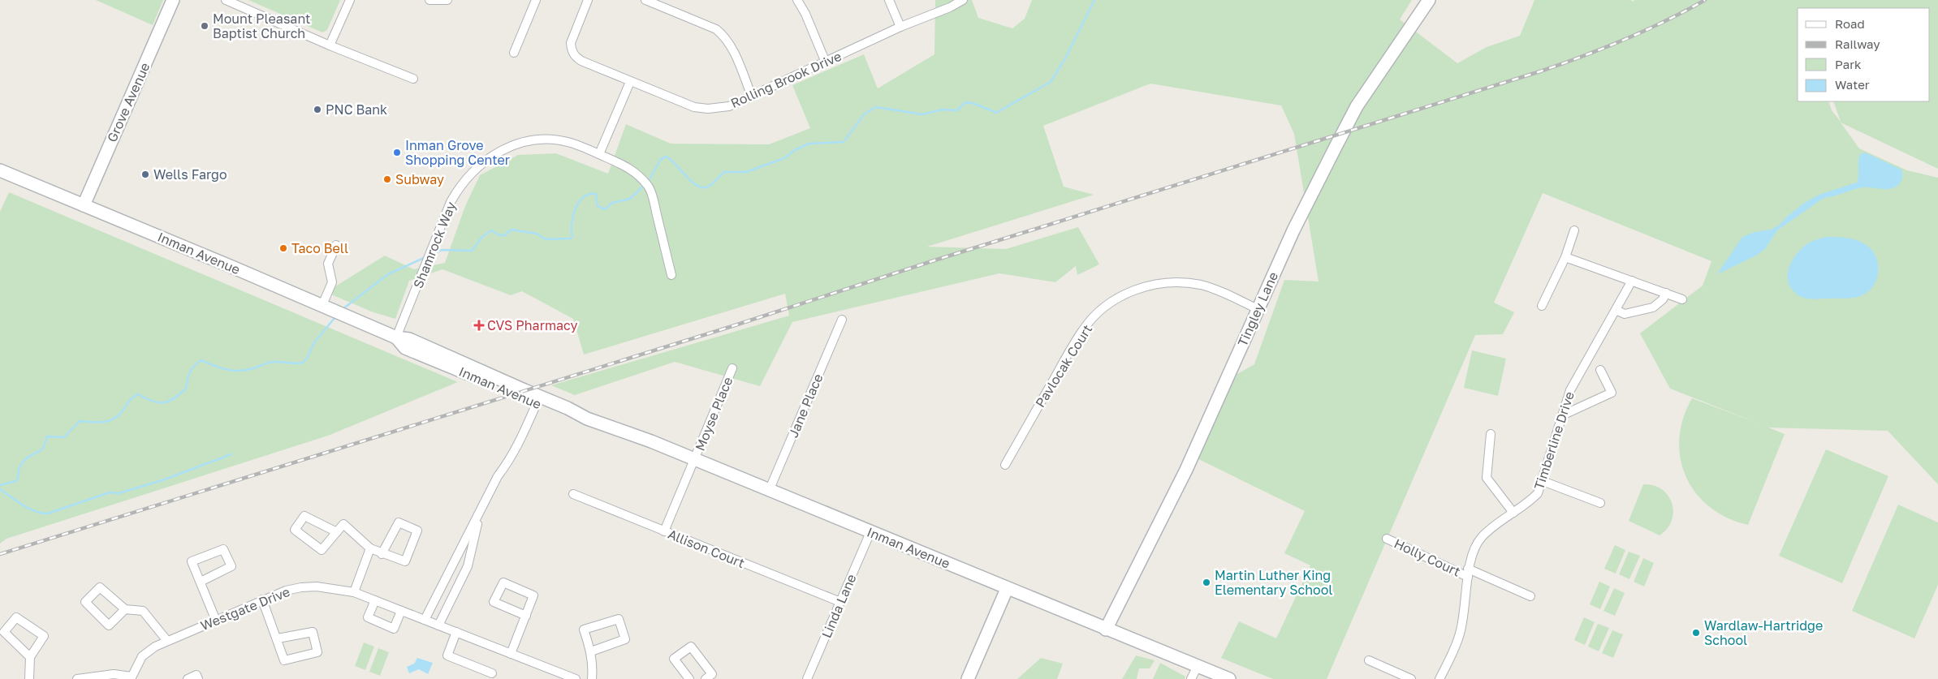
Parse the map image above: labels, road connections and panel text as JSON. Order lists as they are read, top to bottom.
{
  "streets": {
    "main road": ["Grove Avenue", "Inman Avenue", "Tingley Lane"],
    "street": [
      "Rolling Brook Drive",
      "Shamrock Way",
      "Pavlocak Court",
      "Jane Place",
      "Moyse Place",
      "Timberline Drive",
      "Allison Court",
      "Holly Court",
      "Linda Lane",
      "Westgate Drive"
    ]
  },
  "crossings": [
    ["Grove Avenue", "Inman Avenue"],
    ["Shamrock Way", "Inman Avenue"],
    ["Inman Avenue", "Tingley Lane"],
    ["Inman Avenue", "Jane Place"],
    ["Inman Avenue", "Moyse Place"],
    ["Inman Avenue", "Linda Lane"],
    ["Tingley Lane", "Pavlocak Court"],
    ["Moyse Place", "Allison Court"],
    ["Timberline Drive", "Holly Court"],
    ["Allison Court", "Linda Lane"]
  ],
  "places": {
    "other": [
      "Mount Pleasant Baptist Church",
      "PNC Bank",
      "Inman Grove Shopping Center",
      "Wells Fargo",
      "Subway",
      "Taco Bell",
      "Martin Luther King Elementary School",
      "Wardlaw-Hartridge School"
    ],
    "health": ["CVS Pharmacy"]
  },
  "legend": [
    "Road",
    "Railway",
    "Park",
    "Water"
  ]
}
